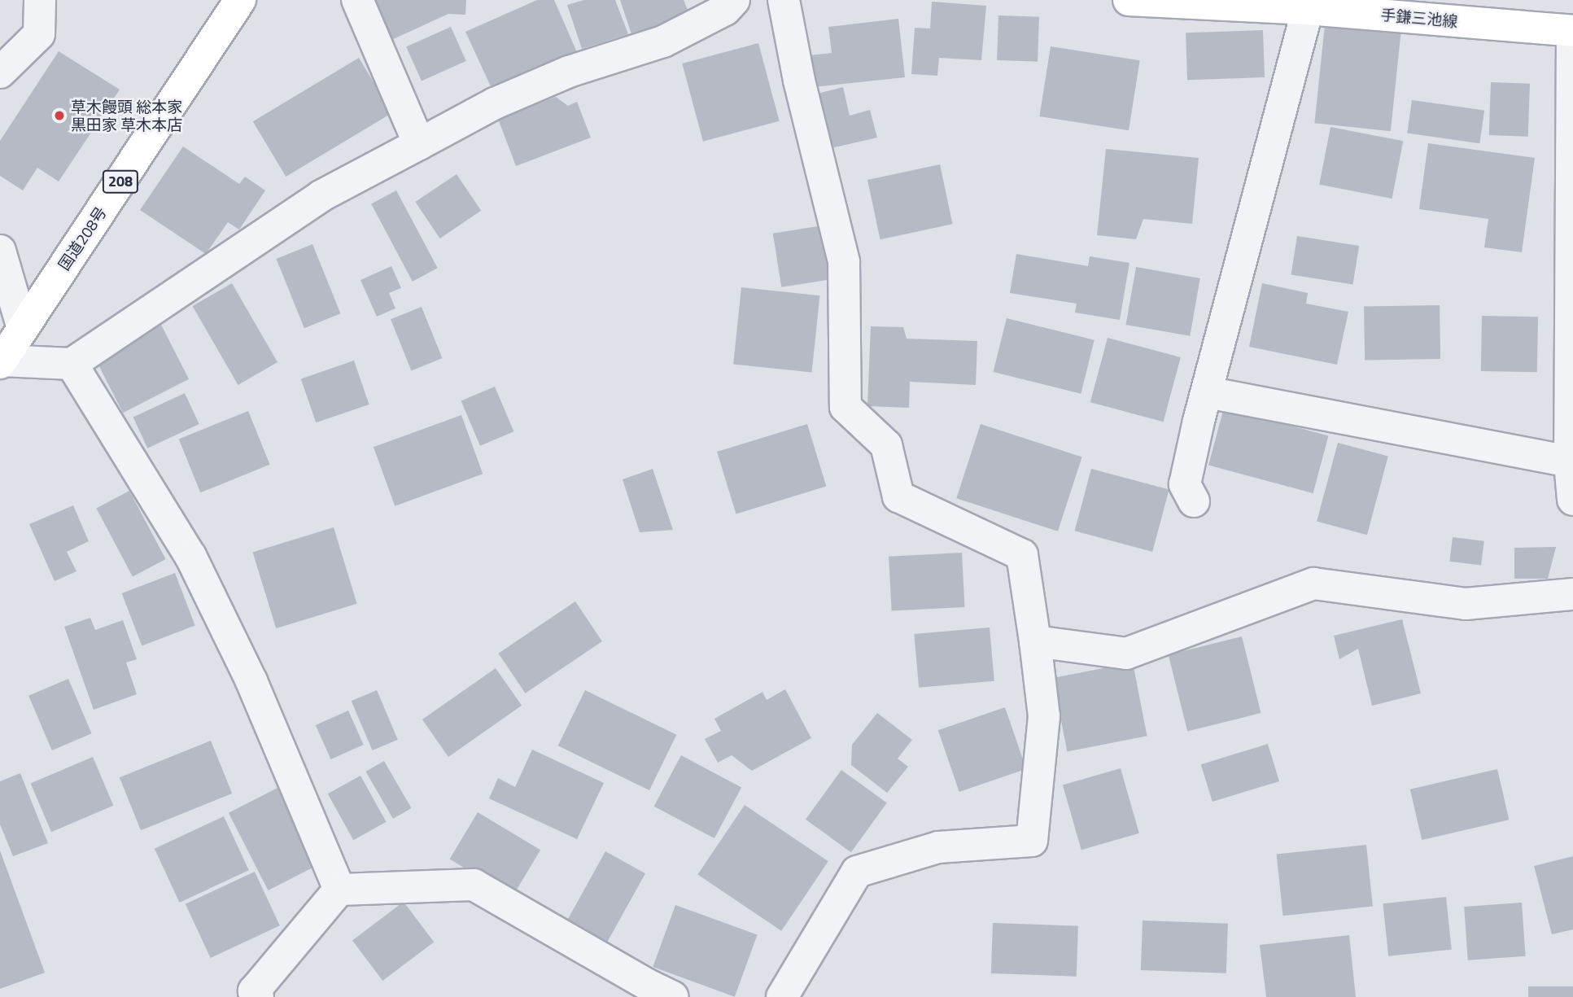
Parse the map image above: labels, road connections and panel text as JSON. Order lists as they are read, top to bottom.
{
  "streets": {
    "main road": ["手鎌三池線", "208", "国道208号"]
  },
  "places": ["草木饅頭 総本家 黒田家 草木本店"]
}
